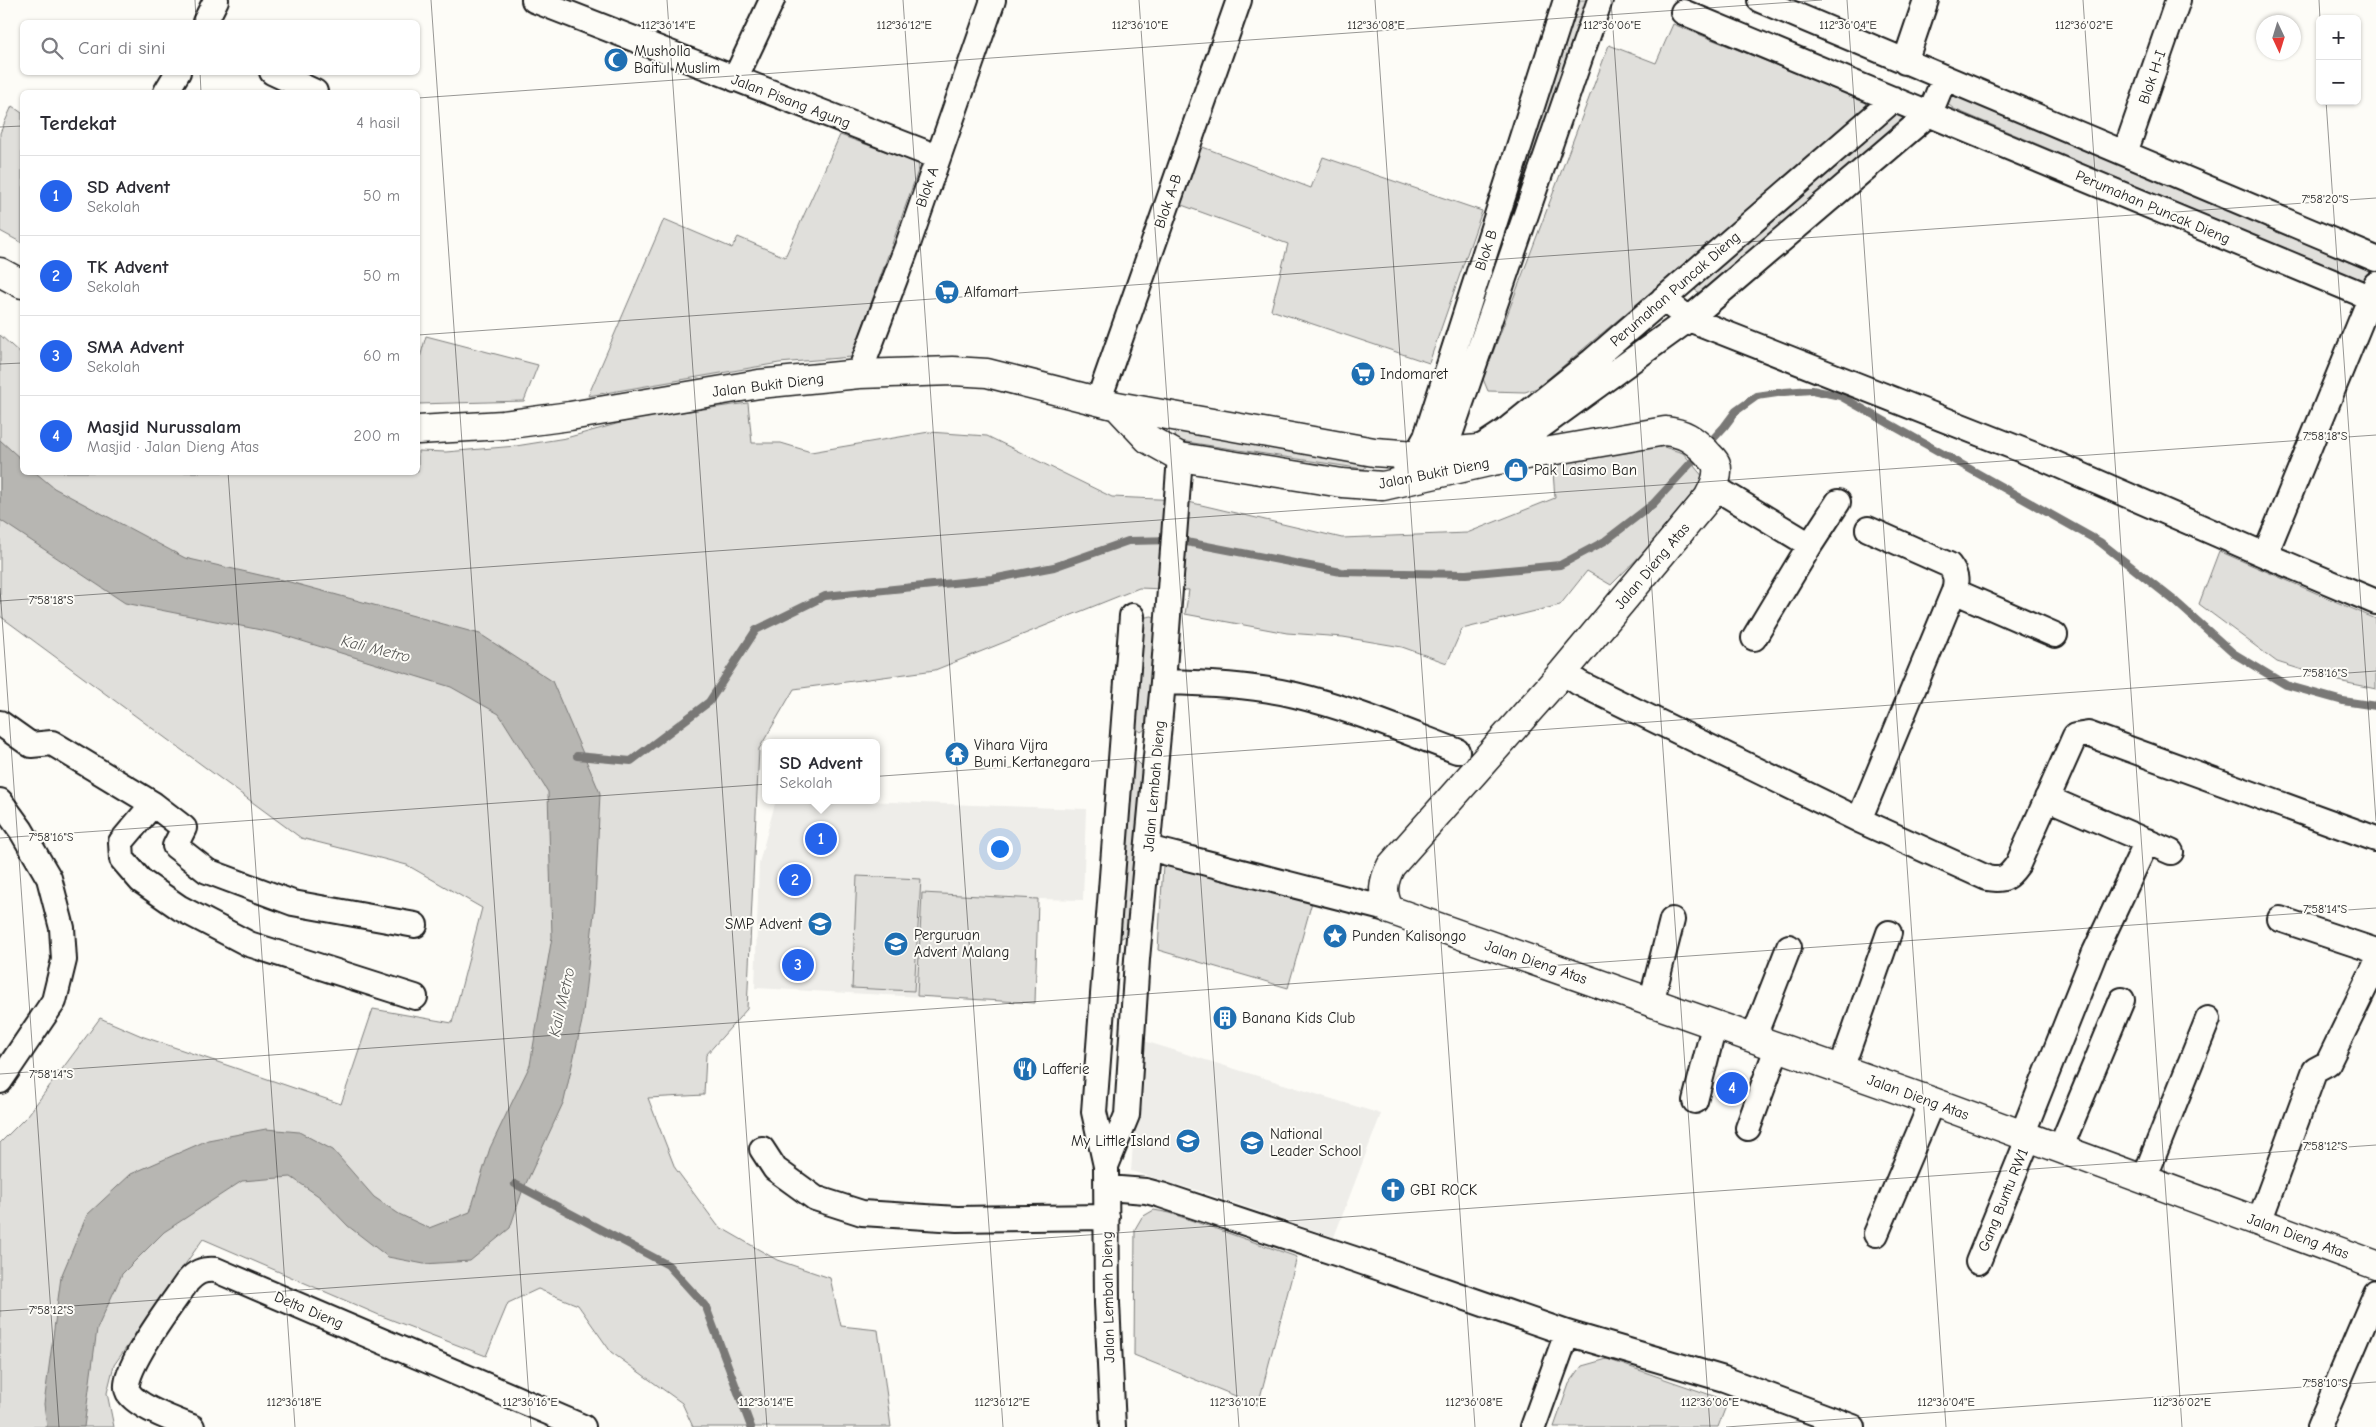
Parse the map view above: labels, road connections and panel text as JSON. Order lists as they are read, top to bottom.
{
  "streets": {
    "street": [
      "Blok H-I",
      "Jalan Pisang Agung",
      "Blok A",
      "Blok A-B",
      "Perumahan Puncak Dieng",
      "Blok B",
      "Jalan Bukit Dieng",
      "Jalan Dieng Atas",
      "Jalan Lembah Dieng",
      "Gang Buntu RW1",
      "Delta Dieng"
    ]
  },
  "crossings": [
    ["Jalan Pisang Agung", "Blok A"],
    ["Blok A", "Jalan Bukit Dieng"],
    ["Blok A-B", "Jalan Bukit Dieng"],
    ["Perumahan Puncak Dieng", "Jalan Bukit Dieng"],
    ["Blok B", "Jalan Bukit Dieng"],
    ["Jalan Bukit Dieng", "Jalan Dieng Atas"],
    ["Jalan Bukit Dieng", "Jalan Lembah Dieng"],
    ["Jalan Dieng Atas", "Gang Buntu RW1"]
  ],
  "water": ["Kali Metro"],
  "places": {
    "mosque": ["Musholla Baitul Muslim"],
    "supermarket": ["Alfamart", "Indomaret"],
    "shop": ["Pak Lasimo Ban"],
    "temple": ["Vihara Vijra Bumi Kertanegara"],
    "school or university": [
      "SMP Advent",
      "Perguruan Advent Malang",
      "My Little Island",
      "National Leader School"
    ],
    "place": ["Punden Kalisongo"],
    "building": ["Banana Kids Club"],
    "restaurant": ["Lafferie"],
    "church": ["GBI ROCK"]
  },
  "north": "bottom",
  "page": {
    "map_buttons": ["+", "−"],
    "search": "Cari di sini",
    "heading": ["Terdekat", "4 hasil"],
    "list": [
      {
        "mark": "1",
        "name": "SD Advent",
        "note": "Sekolah",
        "value": "50 m"
      },
      {
        "mark": "2",
        "name": "TK Advent",
        "note": "Sekolah",
        "value": "50 m"
      },
      {
        "mark": "3",
        "name": "SMA Advent",
        "note": "Sekolah",
        "value": "60 m"
      },
      {
        "mark": "4",
        "name": "Masjid Nurussalam",
        "note": "Masjid · Jalan Dieng Atas",
        "value": "200 m"
      }
    ],
    "popup": ["SD Advent", "Sekolah"],
    "pins": [
      "1",
      "2",
      "3",
      "4"
    ]
  },
  "coordinates": [
    "112°36'14\"E",
    "112°36'12\"E",
    "112°36'10\"E",
    "112°36'08\"E",
    "112°36'06\"E",
    "112°36'04\"E",
    "112°36'02\"E",
    "7°58'20\"S",
    "7°58'18\"S",
    "7°58'16\"S",
    "7°58'14\"S",
    "7°58'12\"S",
    "7°58'10\"S",
    "112°36'18\"E",
    "112°36'16\"E"
  ]
}
